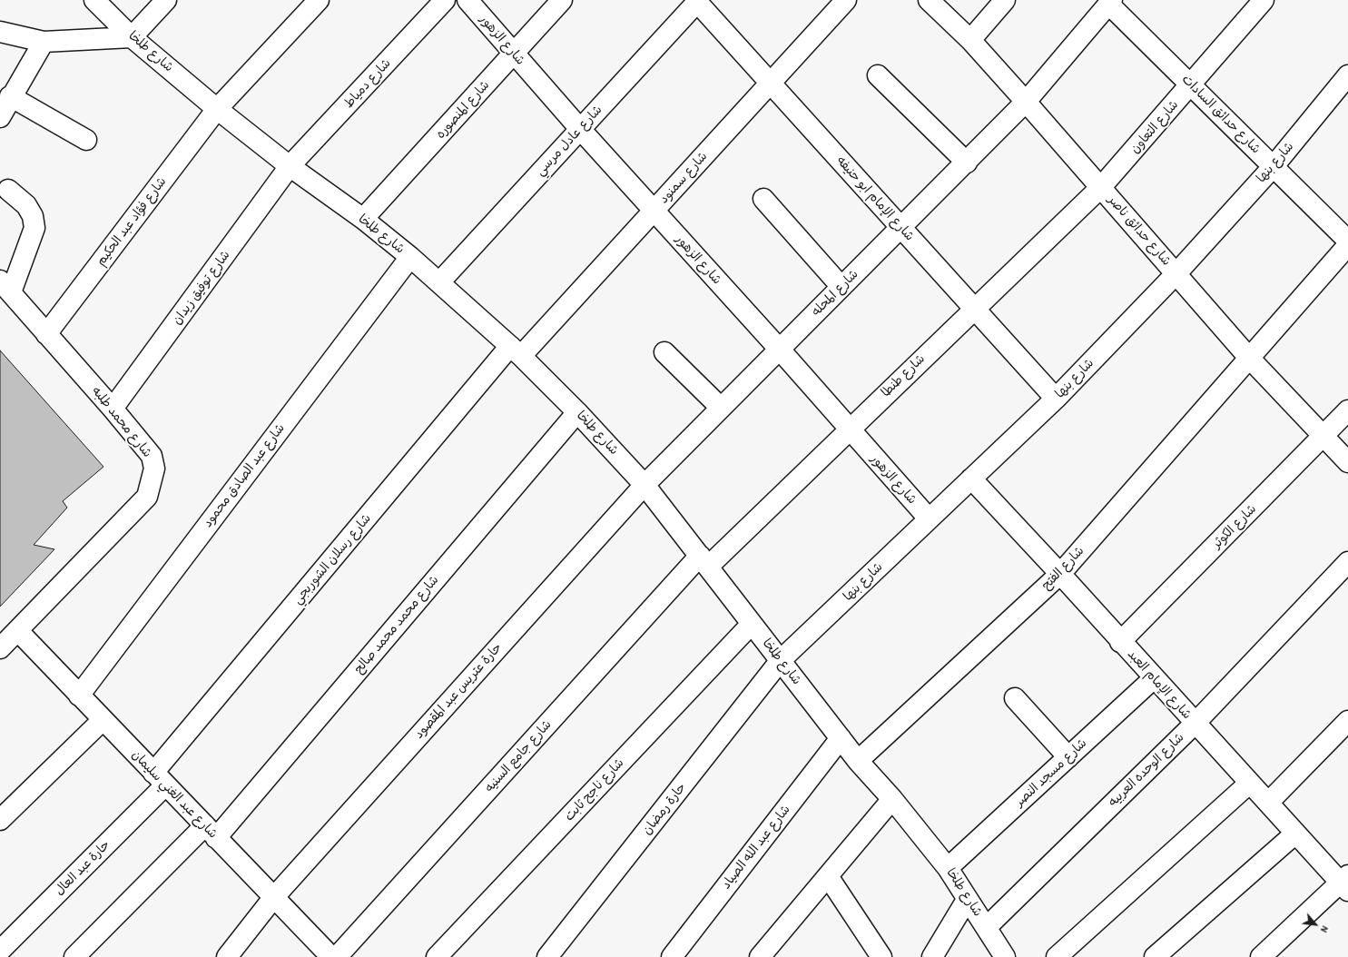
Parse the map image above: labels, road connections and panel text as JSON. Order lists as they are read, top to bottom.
{
  "streets": {
    "street": [
      "شارع الزهور",
      "شارع طلخا",
      "شارع دمياط",
      "شارع المنصوره",
      "شارع حدائق السادات",
      "شارع التعاون",
      "شارع عادل مرسي",
      "شارع بنها",
      "شارع سمنود",
      "شارع الإمام ابو حنيفه",
      "شارع فؤاد عبد الحكيم",
      "شارع حدائق ناصر",
      "شارع توفيق زيدان",
      "شارع المحله",
      "شارع طنطا",
      "شارع محمد طلبه",
      "شارع عبد الصادق محمود",
      "شارع الكوثر",
      "شارع رسلان الشوربجي",
      "شارع الفتح",
      "شارع محمد محمد صالح",
      "شارع الإمام العبد",
      "حارة عتريس عبد المقصود",
      "شارع جامع السنيه",
      "شارع الوحده العربيه",
      "شارع مسجد النصر",
      "شارع ناجح ثابت",
      "شارع عبد الغني سليمان",
      "حارة رمضان",
      "شارع عبد الله الصياد",
      "حارة عبد العال"
    ]
  },
  "crossings": [
    ["شارع الزهور", "شارع المنصوره"],
    ["شارع الزهور", "شارع عادل مرسي"],
    ["شارع الزهور", "شارع بنها"],
    ["شارع الزهور", "شارع سمنود"],
    ["شارع الزهور", "شارع المحله"],
    ["شارع الزهور", "شارع طنطا"],
    ["شارع طلخا", "شارع دمياط"],
    ["شارع طلخا", "شارع المنصوره"],
    ["شارع طلخا", "شارع عادل مرسي"],
    ["شارع طلخا", "شارع بنها"],
    ["شارع طلخا", "شارع سمنود"],
    ["شارع طلخا", "شارع فؤاد عبد الحكيم"],
    ["شارع طلخا", "شارع توفيق زيدان"],
    ["شارع طلخا", "شارع المحله"],
    ["شارع طلخا", "شارع طنطا"],
    ["شارع طلخا", "شارع عبد الصادق محمود"],
    ["شارع طلخا", "شارع رسلان الشوربجي"],
    ["شارع طلخا", "شارع الفتح"],
    ["شارع طلخا", "شارع محمد محمد صالح"],
    ["شارع طلخا", "حارة عتريس عبد المقصود"],
    ["شارع طلخا", "شارع جامع السنيه"],
    ["شارع طلخا", "شارع الوحده العربيه"],
    ["شارع طلخا", "شارع مسجد النصر"],
    ["شارع طلخا", "شارع ناجح ثابت"],
    ["شارع طلخا", "حارة رمضان"],
    ["شارع طلخا", "شارع عبد الله الصياد"],
    ["شارع دمياط", "شارع توفيق زيدان"],
    ["شارع حدائق السادات", "شارع التعاون"],
    ["شارع حدائق السادات", "شارع بنها"],
    ["شارع حدائق السادات", "شارع المحله"],
    ["شارع التعاون", "شارع حدائق ناصر"],
    ["شارع التعاون", "شارع طنطا"],
    ["شارع عادل مرسي", "شارع الإمام ابو حنيفه"],
    ["شارع بنها", "شارع الإمام ابو حنيفه"],
    ["شارع بنها", "شارع حدائق ناصر"],
    ["شارع بنها", "شارع الإمام العبد"],
    ["شارع بنها", "حارة رمضان"],
    ["شارع سمنود", "شارع الإمام ابو حنيفه"],
    ["شارع سمنود", "شارع رسلان الشوربجي"],
    ["شارع الإمام ابو حنيفه", "شارع المحله"],
    ["شارع الإمام ابو حنيفه", "شارع طنطا"],
    ["شارع فؤاد عبد الحكيم", "شارع محمد طلبه"],
    ["شارع حدائق ناصر", "شارع المحله"],
    ["شارع حدائق ناصر", "شارع طنطا"],
    ["شارع حدائق ناصر", "شارع الكوثر"],
    ["شارع حدائق ناصر", "شارع الفتح"],
    ["شارع توفيق زيدان", "شارع محمد طلبه"],
    ["شارع المحله", "حارة عتريس عبد المقصود"],
    ["شارع طنطا", "شارع جامع السنيه"],
    ["شارع محمد طلبه", "شارع عبد الغني سليمان"],
    ["شارع عبد الصادق محمود", "شارع عبد الغني سليمان"],
    ["شارع الكوثر", "شارع الإمام العبد"],
    ["شارع رسلان الشوربجي", "شارع عبد الغني سليمان"],
    ["شارع رسلان الشوربجي", "حارة عبد العال"],
    ["شارع الفتح", "شارع الإمام العبد"],
    ["شارع محمد محمد صالح", "شارع عبد الغني سليمان"],
    ["شارع الإمام العبد", "شارع الوحده العربيه"],
    ["شارع الإمام العبد", "شارع مسجد النصر"],
    ["حارة عتريس عبد المقصود", "شارع عبد الغني سليمان"],
    ["شارع عبد الغني سليمان", "حارة عبد العال"]
  ],
  "north": "bottom right"
}
